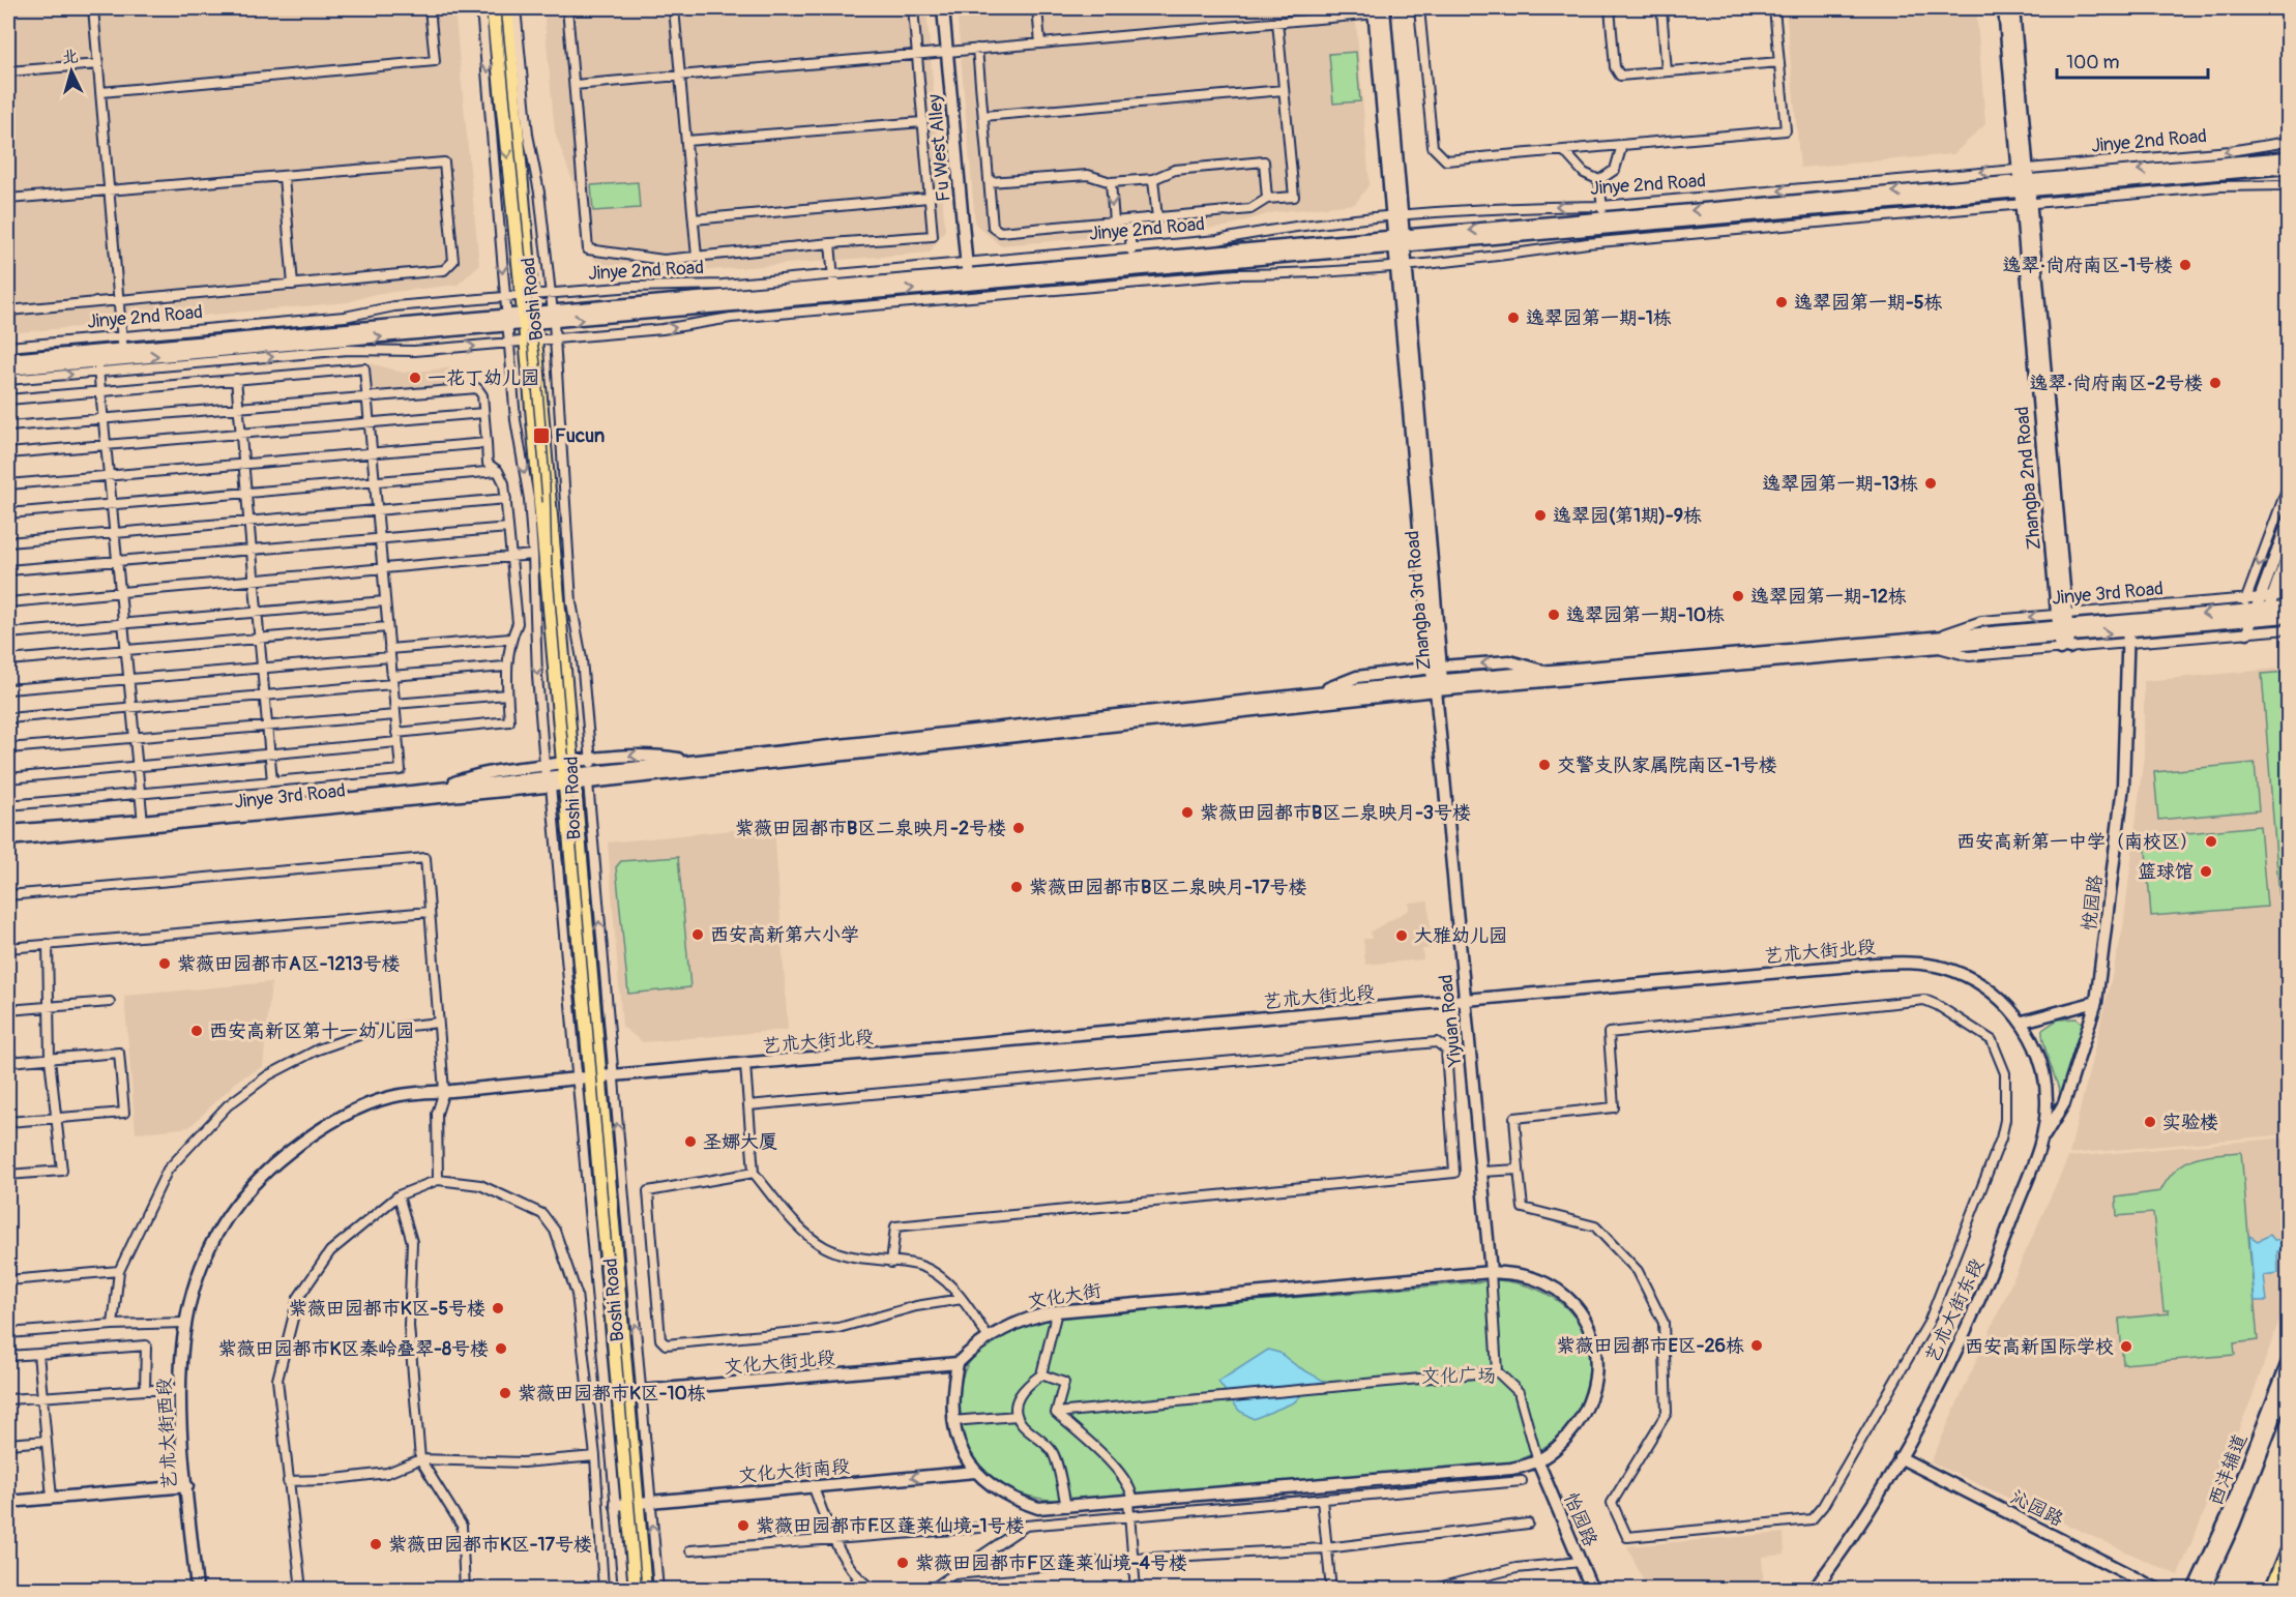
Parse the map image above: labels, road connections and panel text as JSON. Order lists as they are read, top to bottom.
{
  "streets": {
    "main road": ["Boshi Road"],
    "street": [
      "Jinye 2nd Road",
      "Fu West Alley",
      "Zhangba 2nd Road",
      "Jinye 3rd Road",
      "Zhangba 3rd Road",
      "悦园路",
      "艺术大街北段",
      "Yiyuan Road",
      "文化大街",
      "艺术大街东段",
      "文化大街北段",
      "艺术大街西段",
      "西沣辅道",
      "文化大街南段",
      "沁园路",
      "怡园路"
    ]
  },
  "crossings": [
    ["Jinye 2nd Road", "Fu West Alley"],
    ["Jinye 2nd Road", "Boshi Road"],
    ["Jinye 2nd Road", "Zhangba 2nd Road"],
    ["Jinye 2nd Road", "Zhangba 3rd Road"],
    ["Boshi Road", "Jinye 3rd Road"],
    ["Boshi Road", "艺术大街北段"],
    ["Boshi Road", "文化大街北段"],
    ["Boshi Road", "艺术大街西段"],
    ["Boshi Road", "文化大街南段"],
    ["Zhangba 2nd Road", "Jinye 3rd Road"],
    ["Zhangba 3rd Road", "Yiyuan Road"],
    ["悦园路", "艺术大街东段"],
    ["艺术大街北段", "Yiyuan Road"],
    ["艺术大街北段", "艺术大街东段"],
    ["艺术大街北段", "艺术大街西段"],
    ["Yiyuan Road", "文化大街"],
    ["文化大街", "文化大街北段"],
    ["文化大街", "文化大街南段"],
    ["文化大街", "怡园路"],
    ["艺术大街东段", "沁园路"]
  ],
  "parks": ["文化广场"],
  "places": {
    "other": [
      "逸翠·尚府南区-1号楼",
      "逸翠园第一期-5栋",
      "逸翠园第一期-1栋",
      "一花丁幼儿园",
      "逸翠·尚府南区-2号楼",
      "逸翠园第一期-13栋",
      "逸翠园(第1期)-9栋",
      "逸翠园第一期-12栋",
      "逸翠园第一期-10栋",
      "交警支队家属院南区-1号楼",
      "紫薇田园都市B区二泉映月-3号楼",
      "紫薇田园都市B区二泉映月-2号楼",
      "西安高新第一中学（南校区）",
      "篮球馆",
      "紫薇田园都市B区二泉映月-17号楼",
      "西安高新第六小学",
      "大雅幼儿园",
      "紫薇田园都市A区-1213号楼",
      "西安高新区第十一幼儿园",
      "实验楼",
      "圣娜大厦",
      "紫薇田园都市K区-5号楼",
      "紫薇田园都市E区-26栋",
      "西安高新国际学校",
      "紫薇田园都市K区秦岭叠翠-8号楼",
      "紫薇田园都市K区-10栋",
      "紫薇田园都市F区蓬莱仙境-1号楼",
      "紫薇田园都市K区-17号楼",
      "紫薇田园都市F区蓬莱仙境-4号楼"
    ],
    "transit": ["Fucun"]
  },
  "scale_bar": "100 m",
  "north": "top"
}
